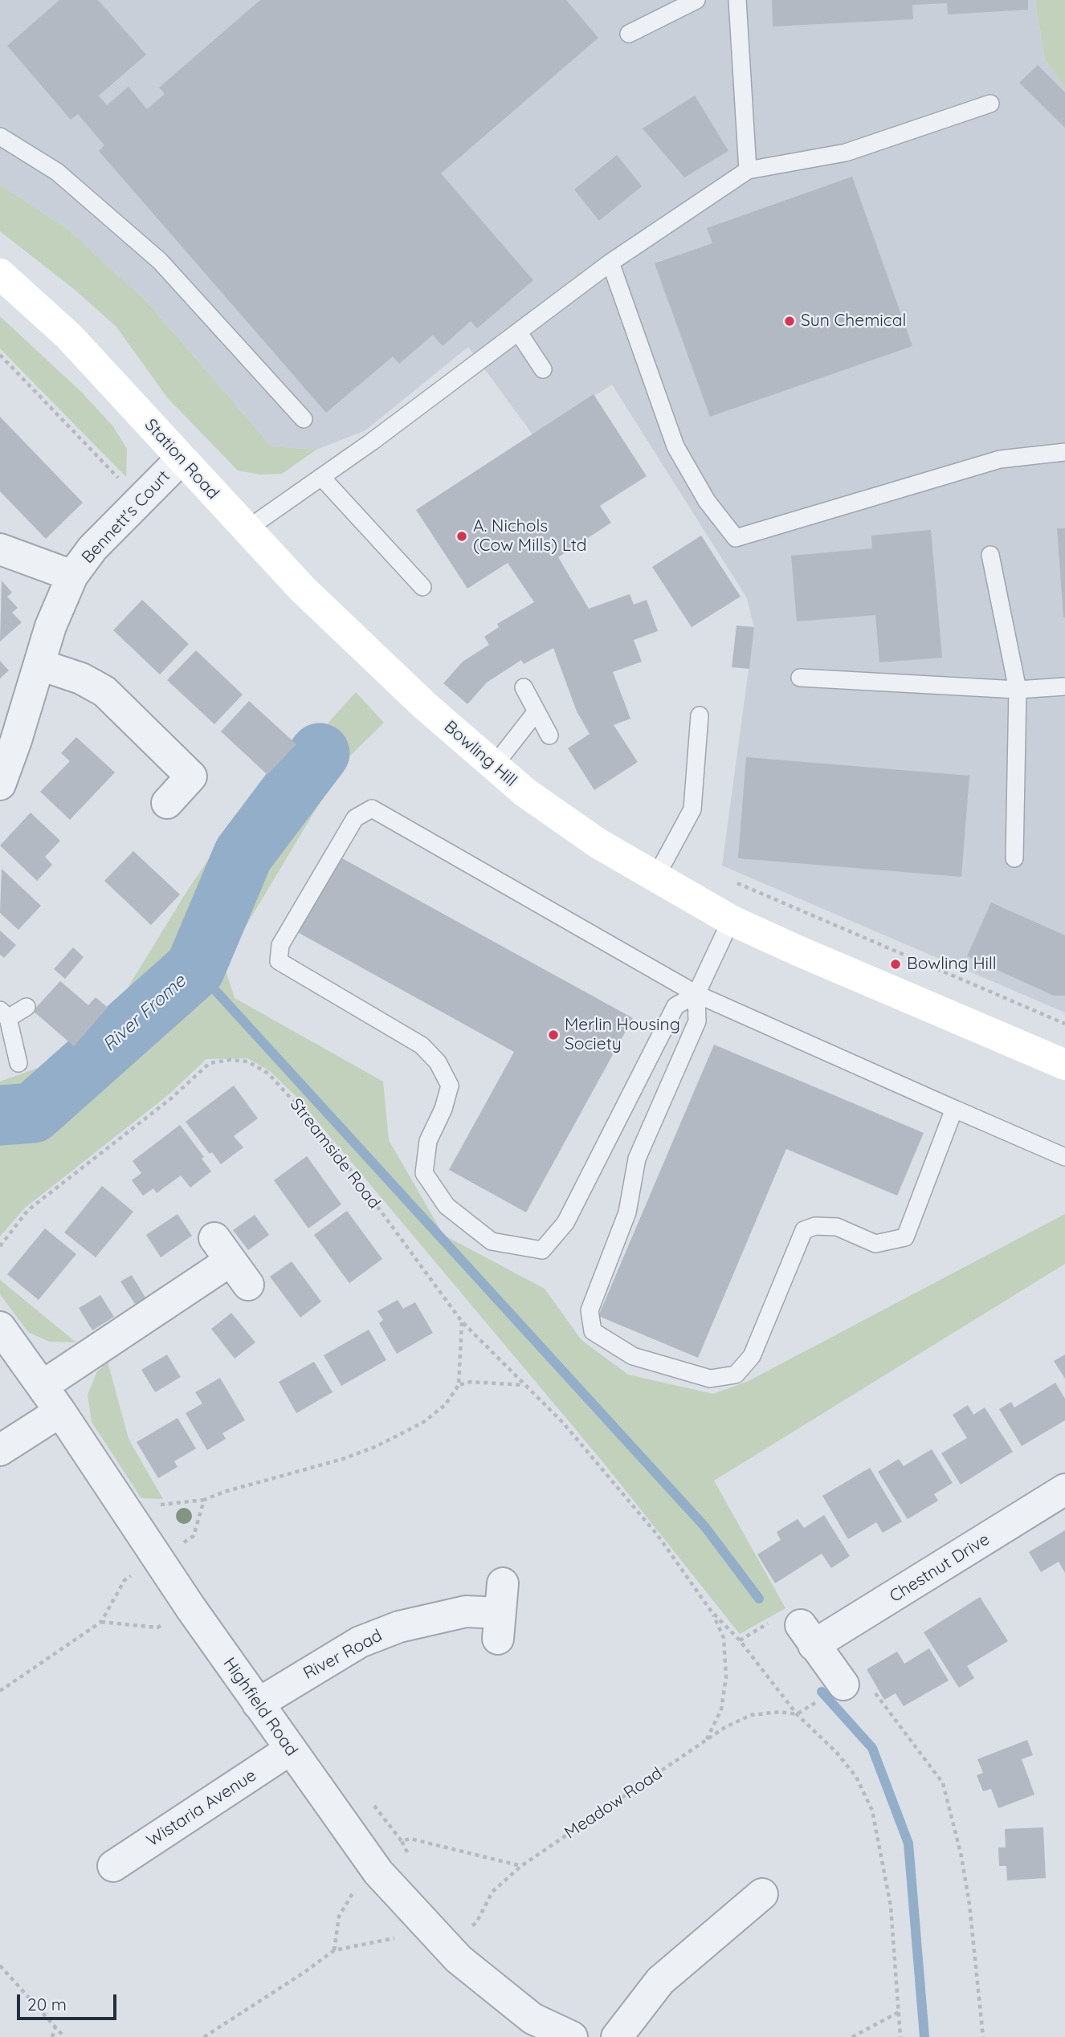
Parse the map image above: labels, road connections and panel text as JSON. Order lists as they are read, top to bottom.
{
  "streets": {
    "main road": ["Station Road", "Bowling Hill"],
    "street": [
      "Bennett's Court",
      "Chestnut Drive",
      "River Road",
      "Highfield Road",
      "Wistaria Avenue"
    ],
    "path": ["Streamside Road", "Meadow Road"]
  },
  "crossings": [
    ["Station Road", "Bennett's Court"],
    ["Station Road", "Bowling Hill"],
    ["River Road", "Highfield Road"],
    ["Highfield Road", "Meadow Road"],
    ["Highfield Road", "Wistaria Avenue"]
  ],
  "water": ["River Frome"],
  "places": [
    "Sun Chemical",
    "A. Nichols (Cow Mills) Ltd",
    "Bowling Hill",
    "Merlin Housing Society"
  ],
  "scale_bar": "20 m"
}
